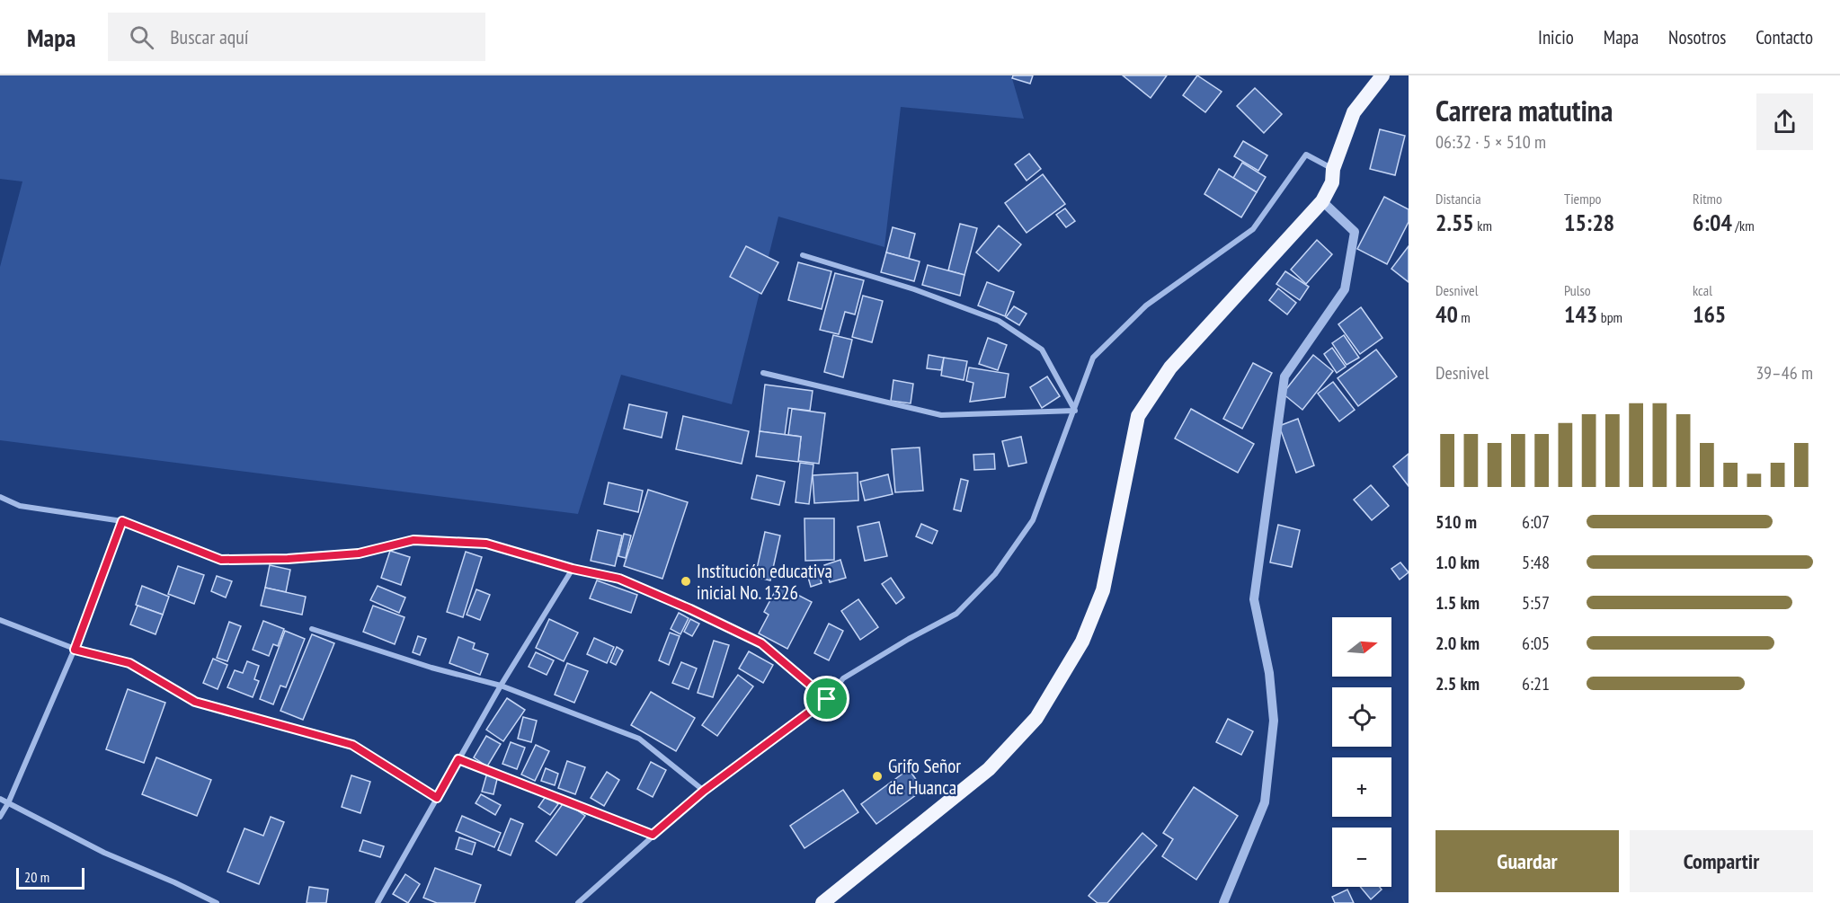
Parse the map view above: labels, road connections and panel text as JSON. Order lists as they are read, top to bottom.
{
  "places": ["Institución educativa inicial No. 1326", "Grifo Señor de Huanca"],
  "scale_bar": "20 m",
  "north": "right",
  "page": {
    "header": "Mapa",
    "search": "Buscar aquí",
    "nav": [
      "Inicio",
      "Mapa",
      "Nosotros",
      "Contacto"
    ],
    "heading": ["Carrera matutina", "06:32 · 5 × 510 m"],
    "stats": [
      ["Distancia", "2.55 km"],
      ["Tiempo", "15:28"],
      ["Ritmo", "6:04 /km"],
      ["Desnivel", "40 m"],
      ["Pulso", "143 bpm"],
      ["kcal", "165"]
    ],
    "chart": ["Desnivel", "39–46 m"],
    "list": [
      {
        "name": "510 m",
        "note": "6:07"
      },
      {
        "name": "1.0 km",
        "note": "5:48"
      },
      {
        "name": "1.5 km",
        "note": "5:57"
      },
      {
        "name": "2.0 km",
        "note": "6:05"
      },
      {
        "name": "2.5 km",
        "note": "6:21"
      }
    ],
    "map_buttons": ["+", "−"],
    "buttons": ["Guardar", "Compartir"],
    "scale": "20 m"
  }
}
